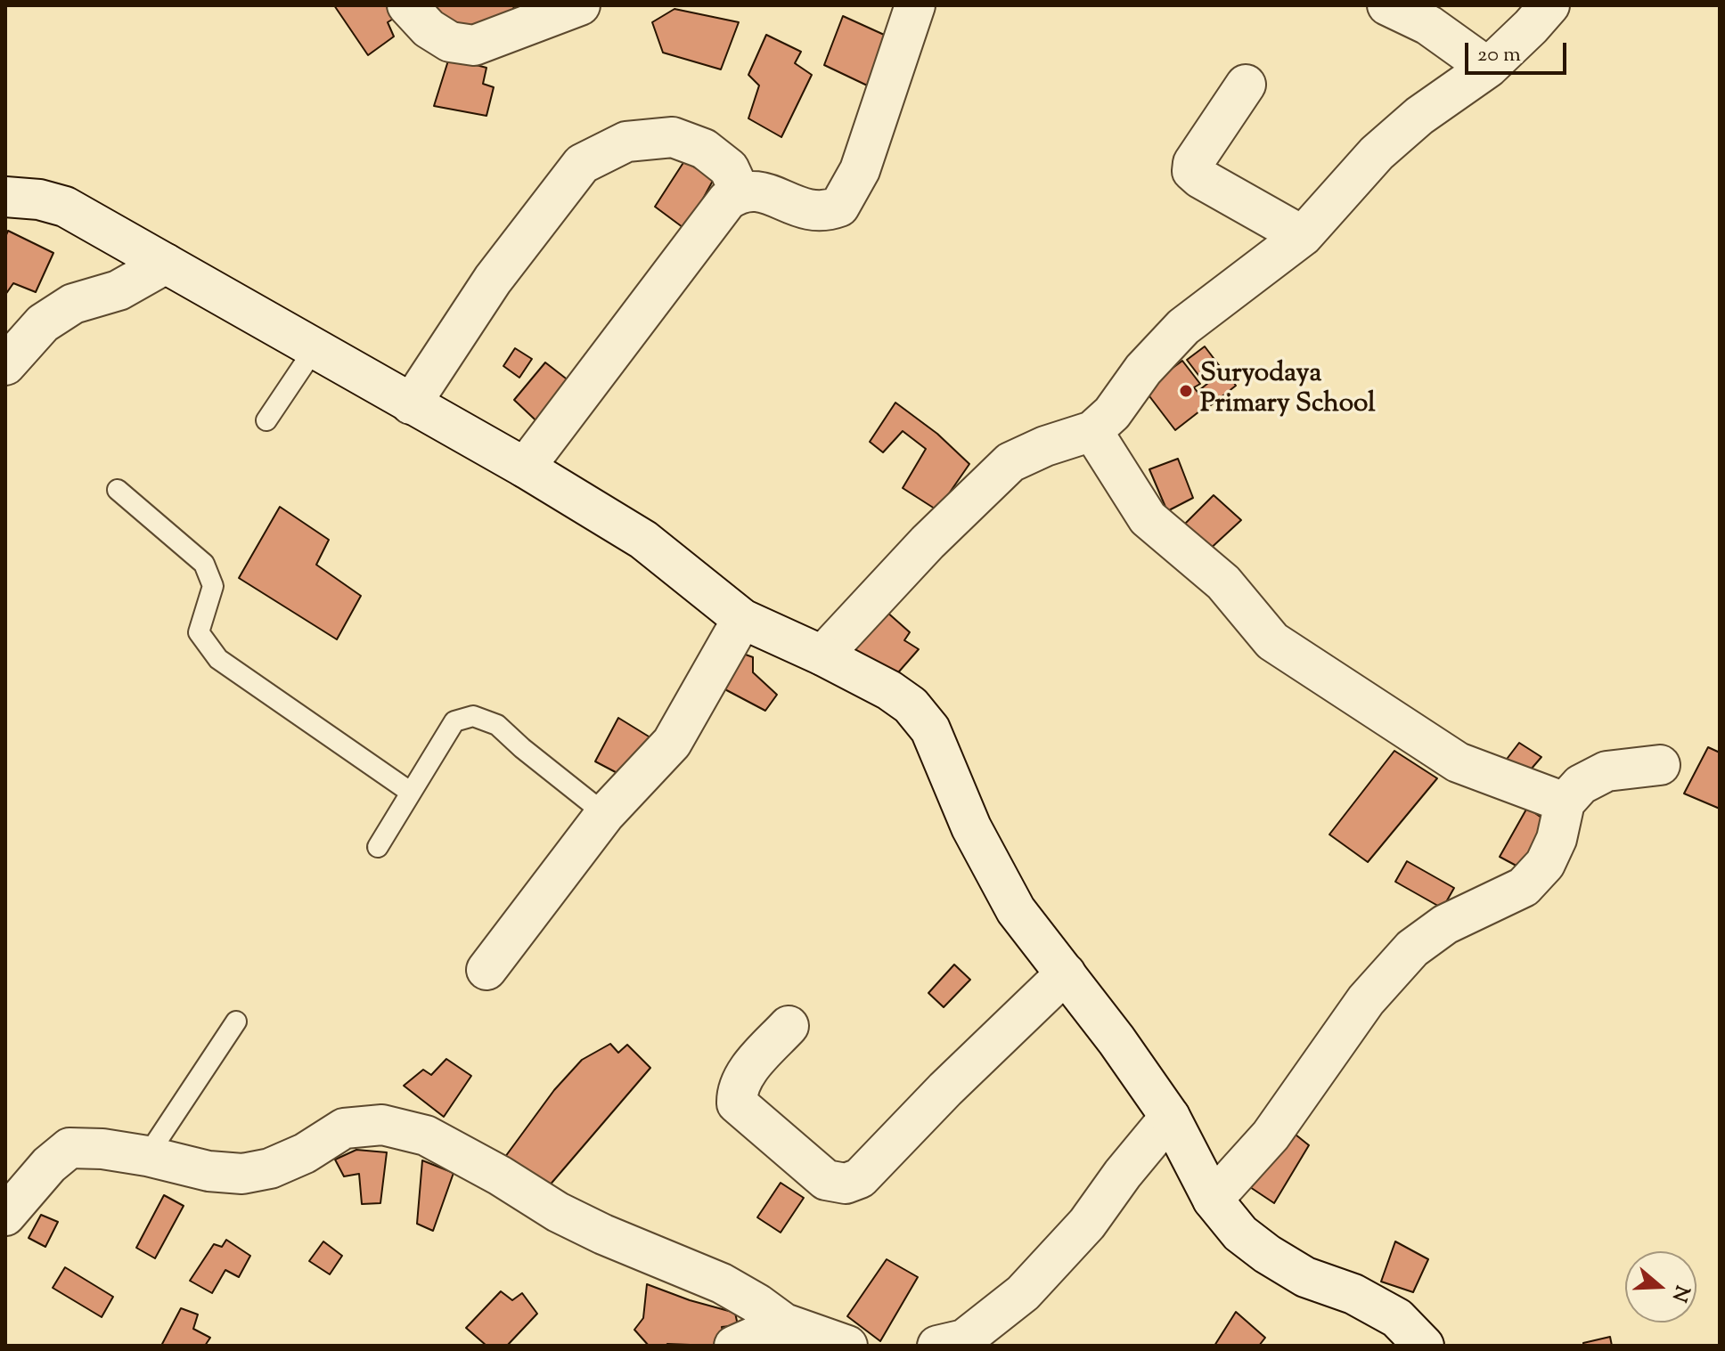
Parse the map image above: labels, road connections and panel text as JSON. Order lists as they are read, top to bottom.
{
  "places": ["Suryodaya Primary School"],
  "scale_bar": "20 m",
  "north": "right"
}
